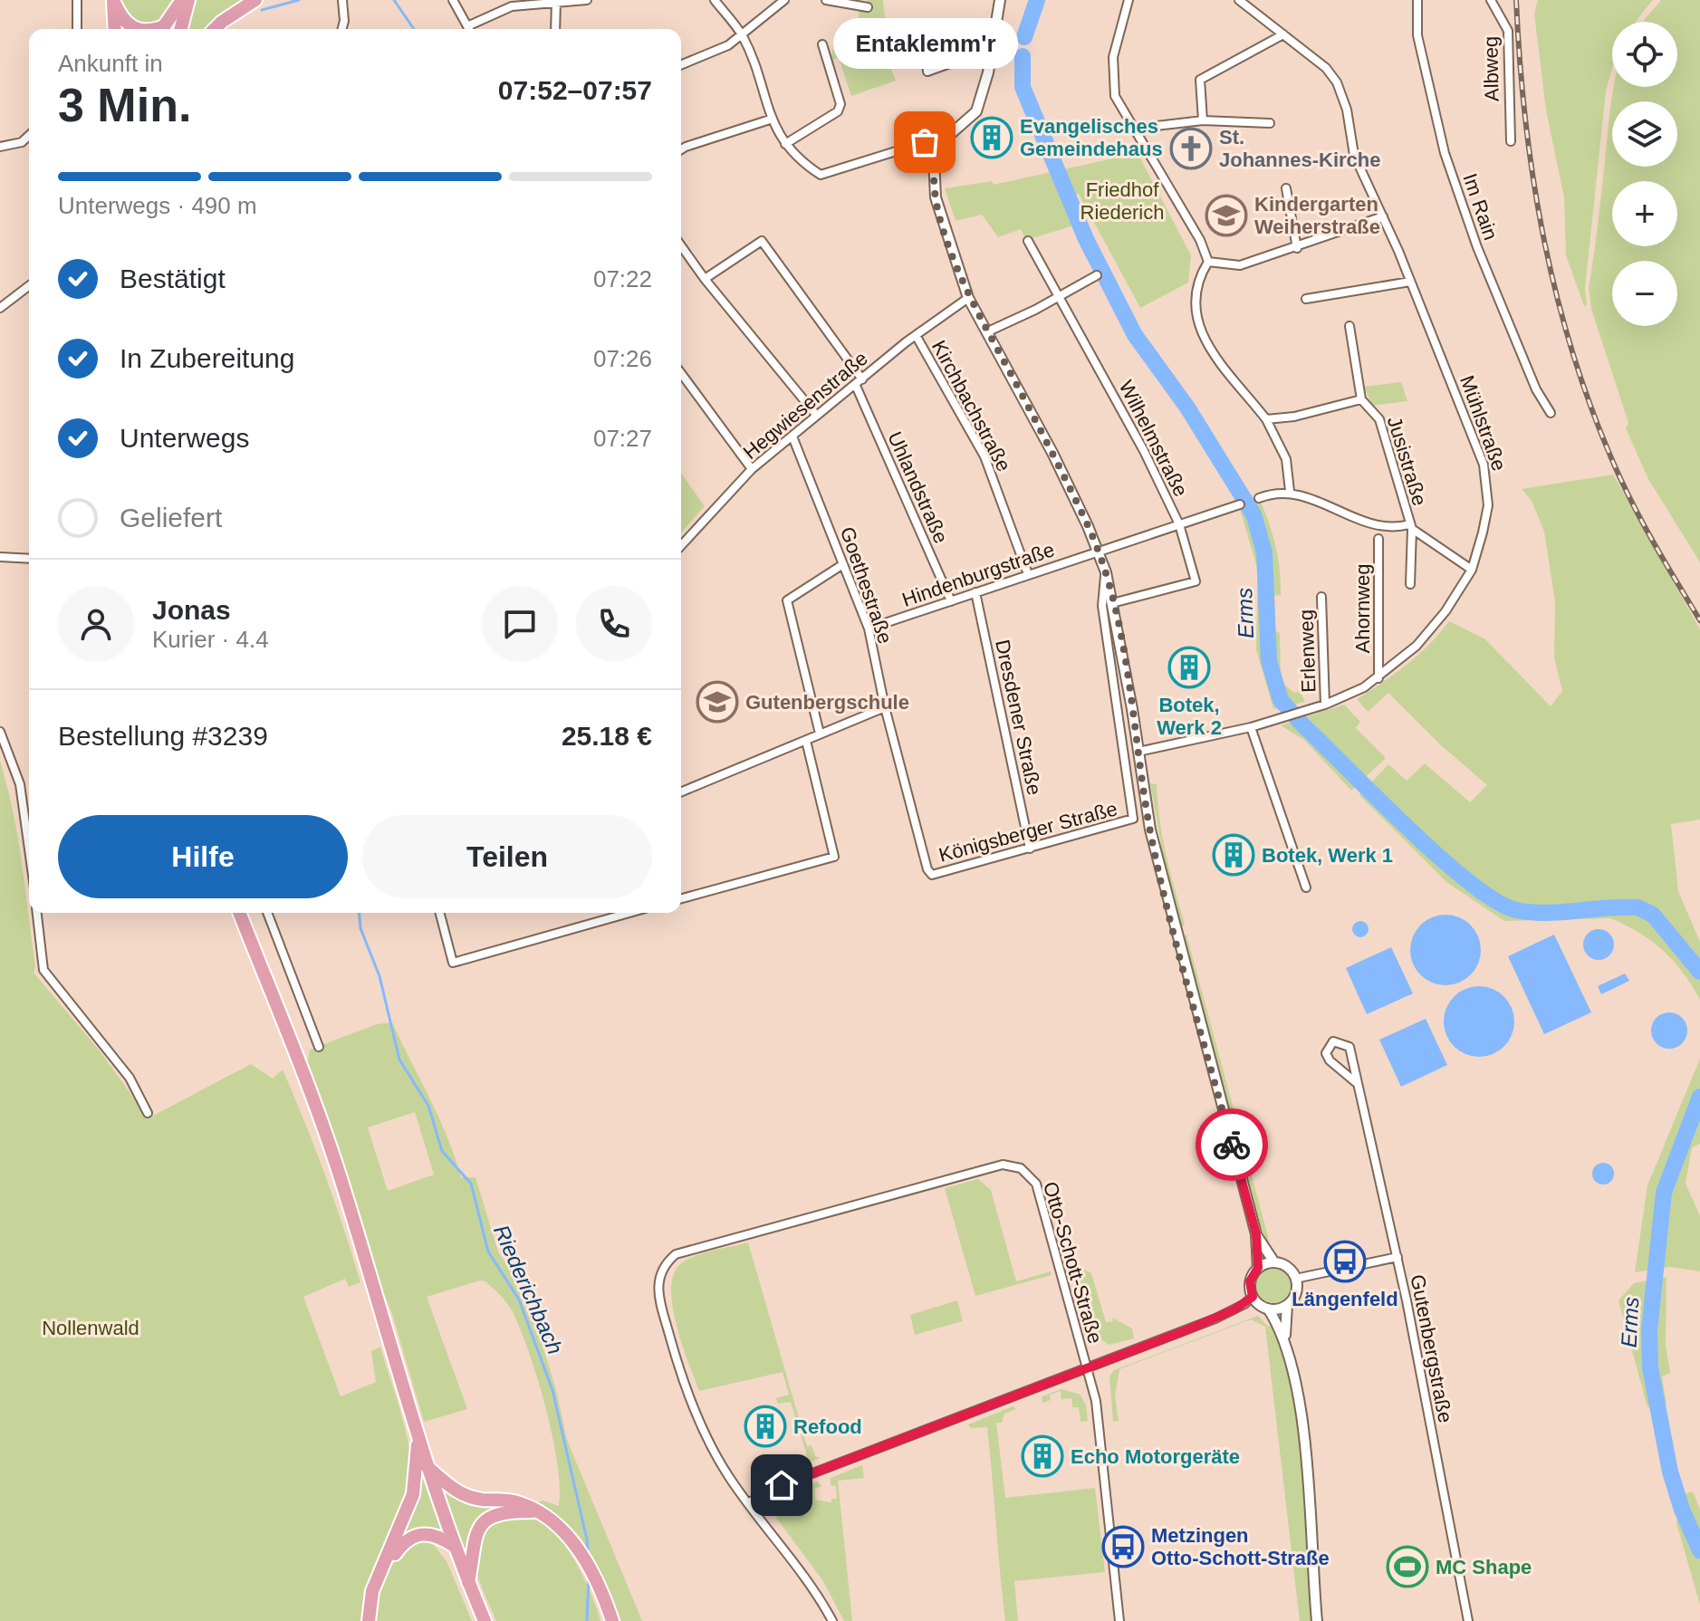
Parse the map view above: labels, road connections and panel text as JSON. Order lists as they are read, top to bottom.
{
  "streets": {
    "street": [
      "Albweg",
      "Im Rain",
      "Hegwiesenstraße",
      "Kirchbachstraße",
      "Mühlstraße",
      "Wilhelmstraße",
      "Jusistraße",
      "Uhlandstraße",
      "Hindenburgstraße",
      "Goethestraße",
      "Ahornweg",
      "Erlenweg",
      "Dresdener Straße",
      "Königsberger Straße",
      "Otto-Schott-Straße",
      "Gutenbergstraße"
    ]
  },
  "crossings": [
    ["Hegwiesenstraße", "Kirchbachstraße"],
    ["Hegwiesenstraße", "Uhlandstraße"],
    ["Hegwiesenstraße", "Goethestraße"],
    ["Kirchbachstraße", "Hindenburgstraße"],
    ["Mühlstraße", "Jusistraße"],
    ["Mühlstraße", "Ahornweg"],
    ["Mühlstraße", "Erlenweg"],
    ["Wilhelmstraße", "Hindenburgstraße"],
    ["Uhlandstraße", "Hindenburgstraße"],
    ["Hindenburgstraße", "Goethestraße"],
    ["Hindenburgstraße", "Dresdener Straße"],
    ["Goethestraße", "Königsberger Straße"],
    ["Dresdener Straße", "Königsberger Straße"]
  ],
  "water": ["Erms", "Riederichbach"],
  "parks": ["Friedhof Riederich", "Nollenwald"],
  "places": {
    "building": [
      "Evangelisches Gemeindehaus",
      "Botek, Werk 2",
      "Botek, Werk 1",
      "Refood",
      "Echo Motorgeräte"
    ],
    "other": ["Entaklemm'r"],
    "church": ["St. Johannes-Kirche"],
    "school or university": ["Kindergarten Weiherstraße", "Gutenbergschule"],
    "bus stop": ["Längenfeld", "Metzingen Otto-Schott-Straße"],
    "sports": ["MC Shape"]
  },
  "page": {
    "bubble": "Entaklemm'r",
    "map_buttons": ["+", "−"],
    "heading": ["3 Min.", "Ankunft in", "07:52–07:57"],
    "panel": [
      "Jonas",
      "Kurier · 4.4",
      "Bestellung #3239",
      "25.18 €"
    ],
    "bar": "Unterwegs · 490 m",
    "list": [
      ["Bestätigt", "07:22"],
      ["In Zubereitung", "07:26"],
      ["Unterwegs", "07:27"],
      "Geliefert"
    ],
    "buttons": ["Hilfe", "Teilen"]
  }
}
